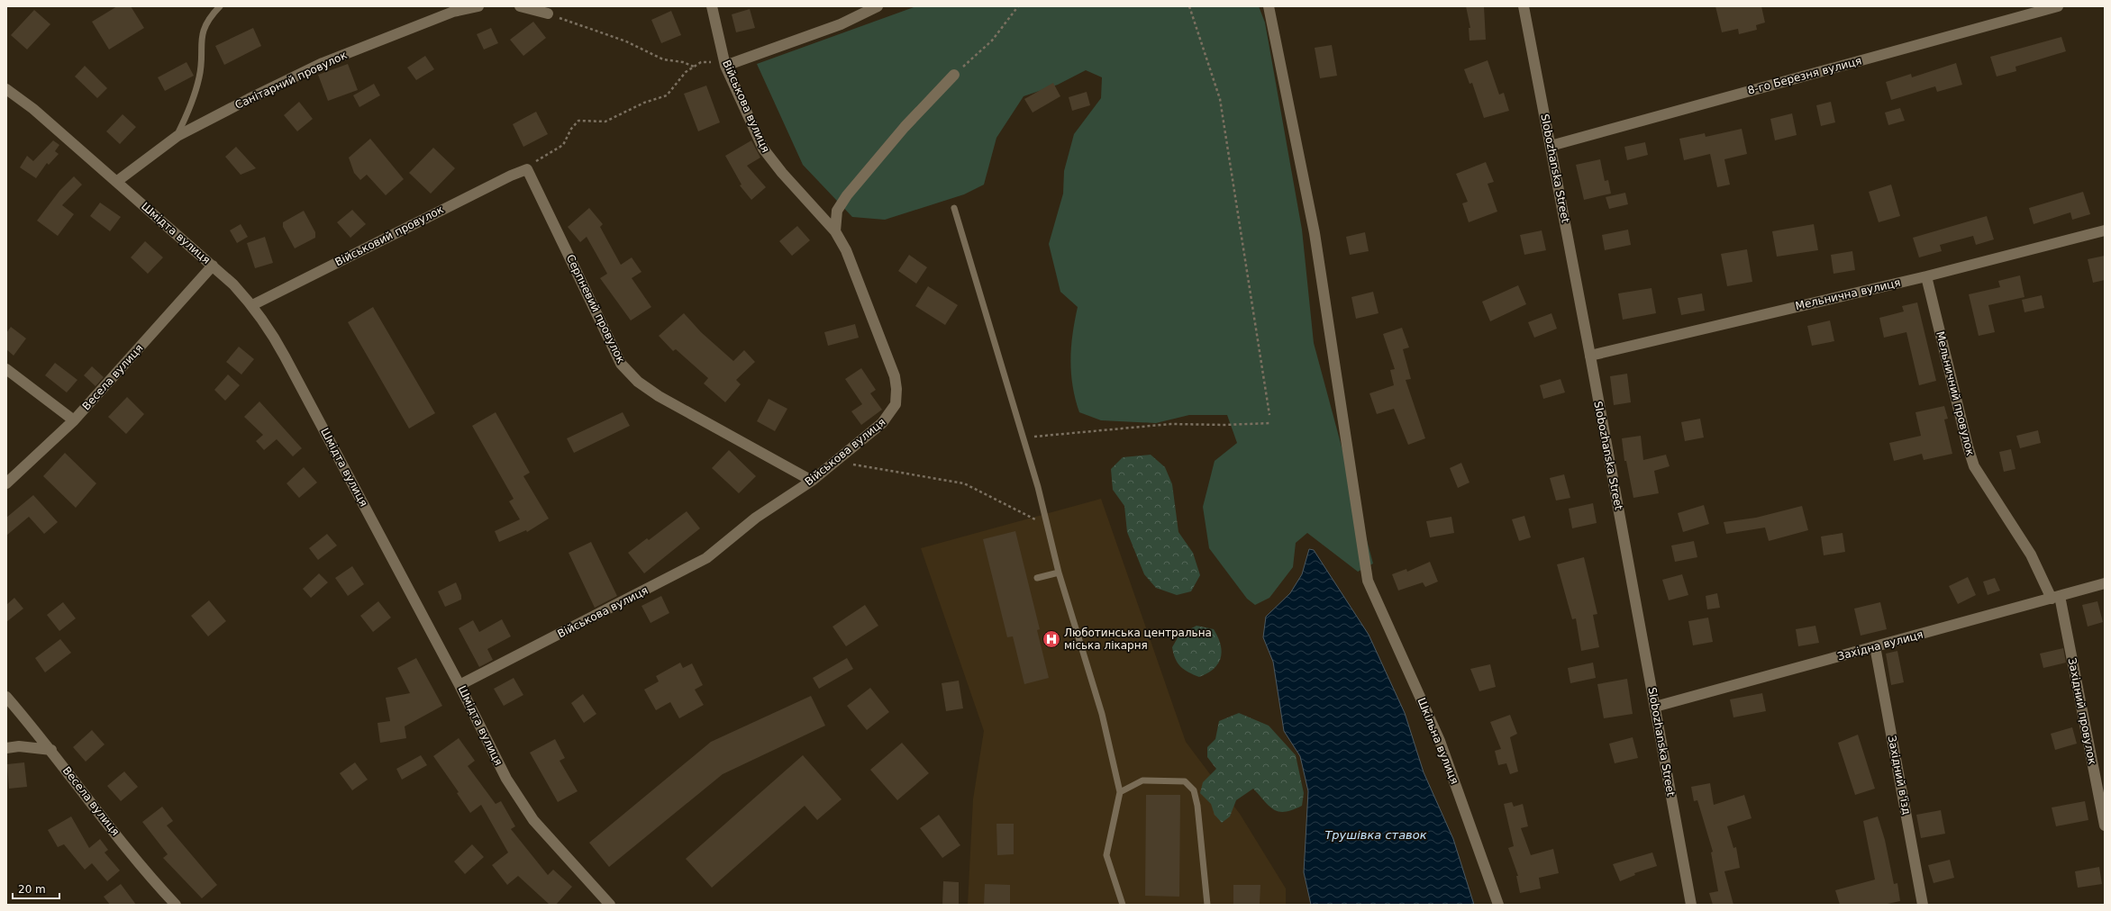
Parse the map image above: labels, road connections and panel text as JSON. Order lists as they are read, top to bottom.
{
  "streets": {
    "street": [
      "8-го Березня вулиця",
      "Санітарний провулок",
      "Військова вулиця",
      "Slobozhanska Street",
      "Шмідта вулиця",
      "Військовий провулок",
      "Мельнична вулиця",
      "Серпневий провулок",
      "Весела вулиця",
      "Мельничний провулок",
      "Західна вулиця",
      "Західний провулок",
      "Шкільна вулиця",
      "Західний в'їзд"
    ]
  },
  "crossings": [
    ["8-го Березня вулиця", "Slobozhanska Street"],
    ["Санітарний провулок", "Шмідта вулиця"],
    ["Військова вулиця", "Шмідта вулиця"],
    ["Військова вулиця", "Серпневий провулок"],
    ["Slobozhanska Street", "Мельнична вулиця"],
    ["Slobozhanska Street", "Західна вулиця"],
    ["Шмідта вулиця", "Військовий провулок"],
    ["Шмідта вулиця", "Весела вулиця"],
    ["Військовий провулок", "Серпневий провулок"],
    ["Мельнична вулиця", "Мельничний провулок"],
    ["Мельничний провулок", "Західна вулиця"],
    ["Мельничний провулок", "Західний провулок"],
    ["Західна вулиця", "Західний провулок"],
    ["Західна вулиця", "Західний в'їзд"]
  ],
  "water": ["Трушівка ставок"],
  "places": {
    "hospital": ["Люботинська центральна міська лікарня"]
  },
  "scale_bar": "20 m"
}
